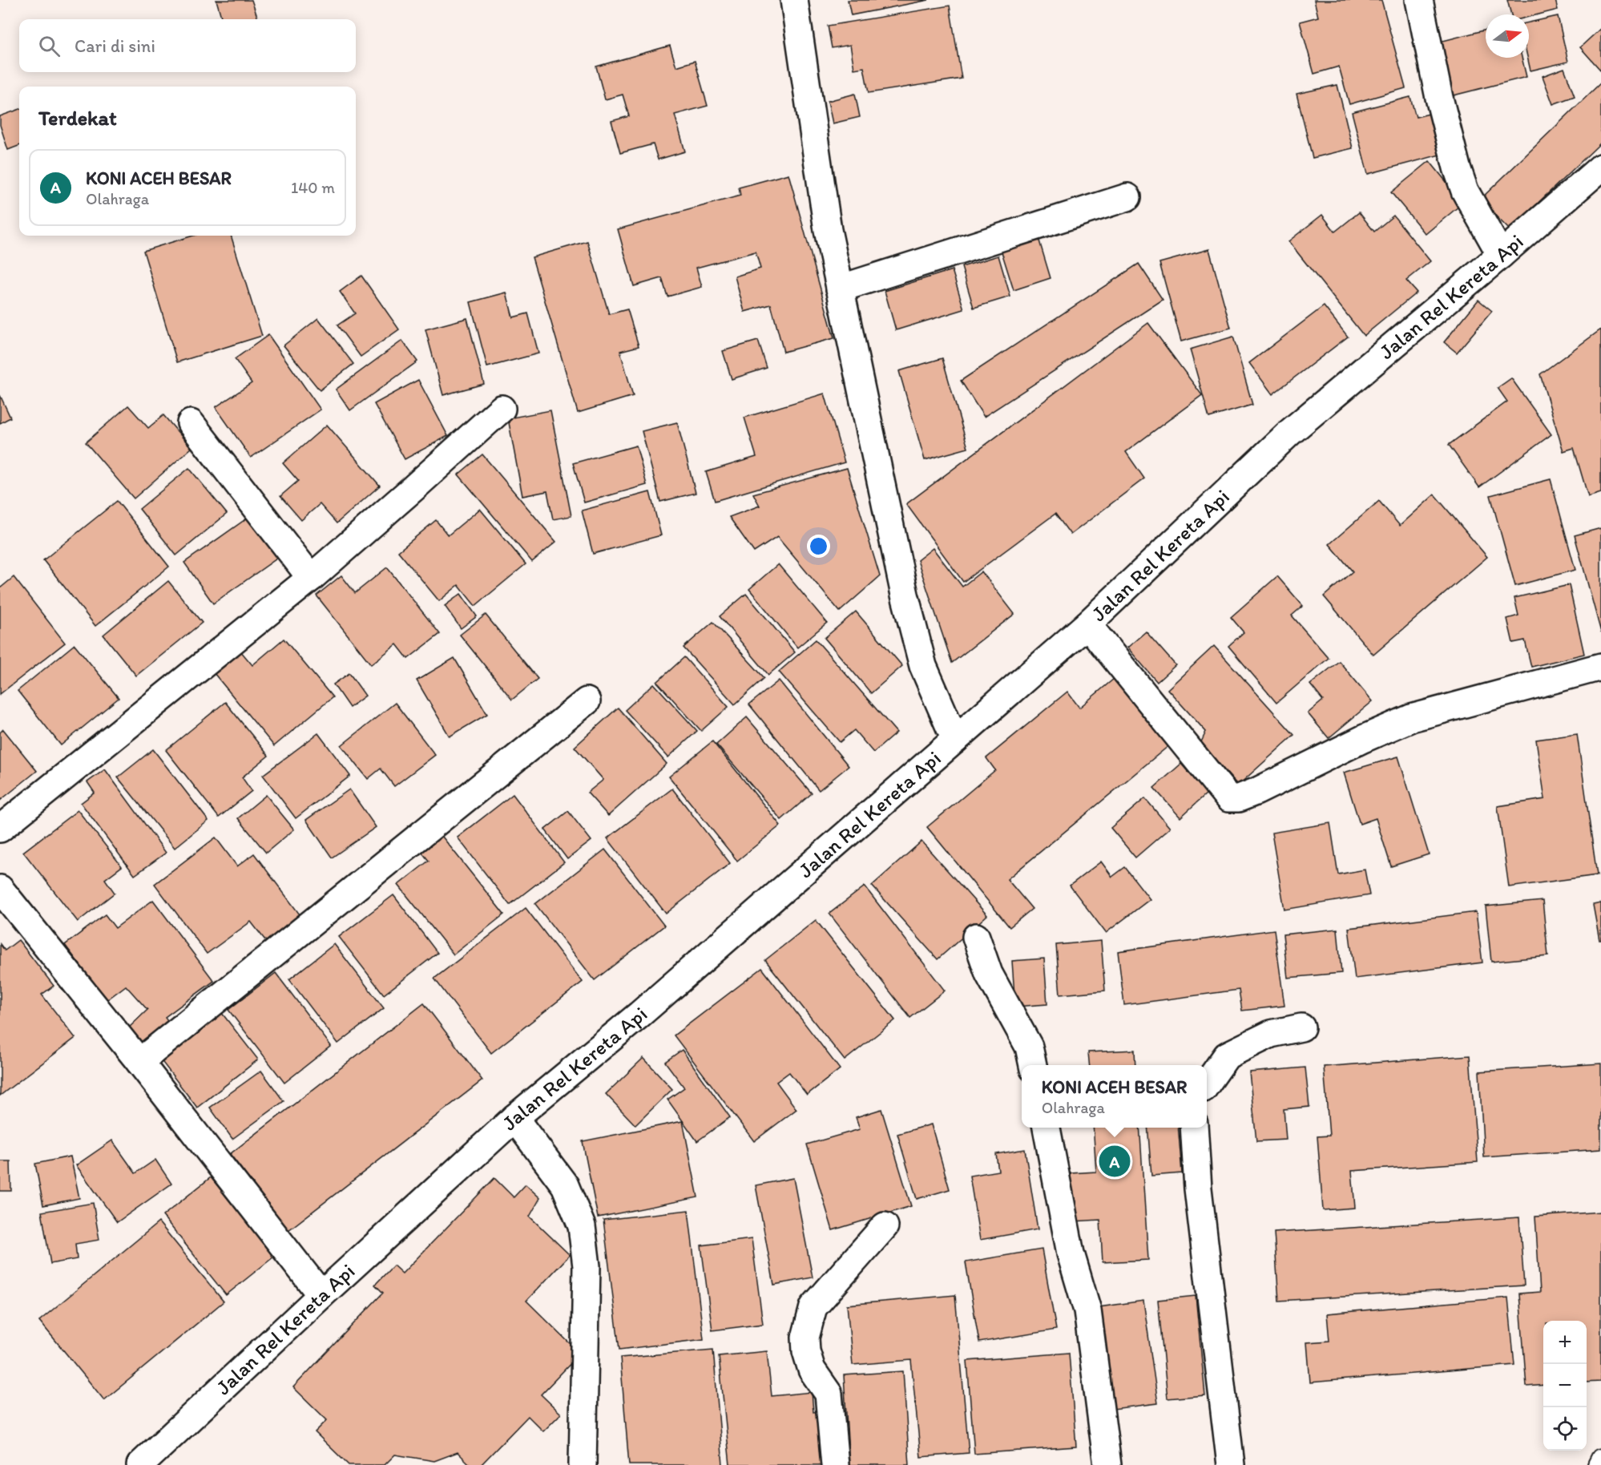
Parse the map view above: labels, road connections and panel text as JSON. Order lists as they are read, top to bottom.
{
  "streets": {
    "street": ["Jalan Rel Kereta Api"]
  },
  "north": "right",
  "page": {
    "search": "Cari di sini",
    "heading": "Terdekat",
    "list": [
      {
        "mark": "A",
        "name": "KONI ACEH BESAR",
        "note": "Olahraga",
        "value": "140 m"
      }
    ],
    "popup": ["KONI ACEH BESAR", "Olahraga"],
    "pins": "A",
    "map_buttons": ["+", "−"]
  }
}
